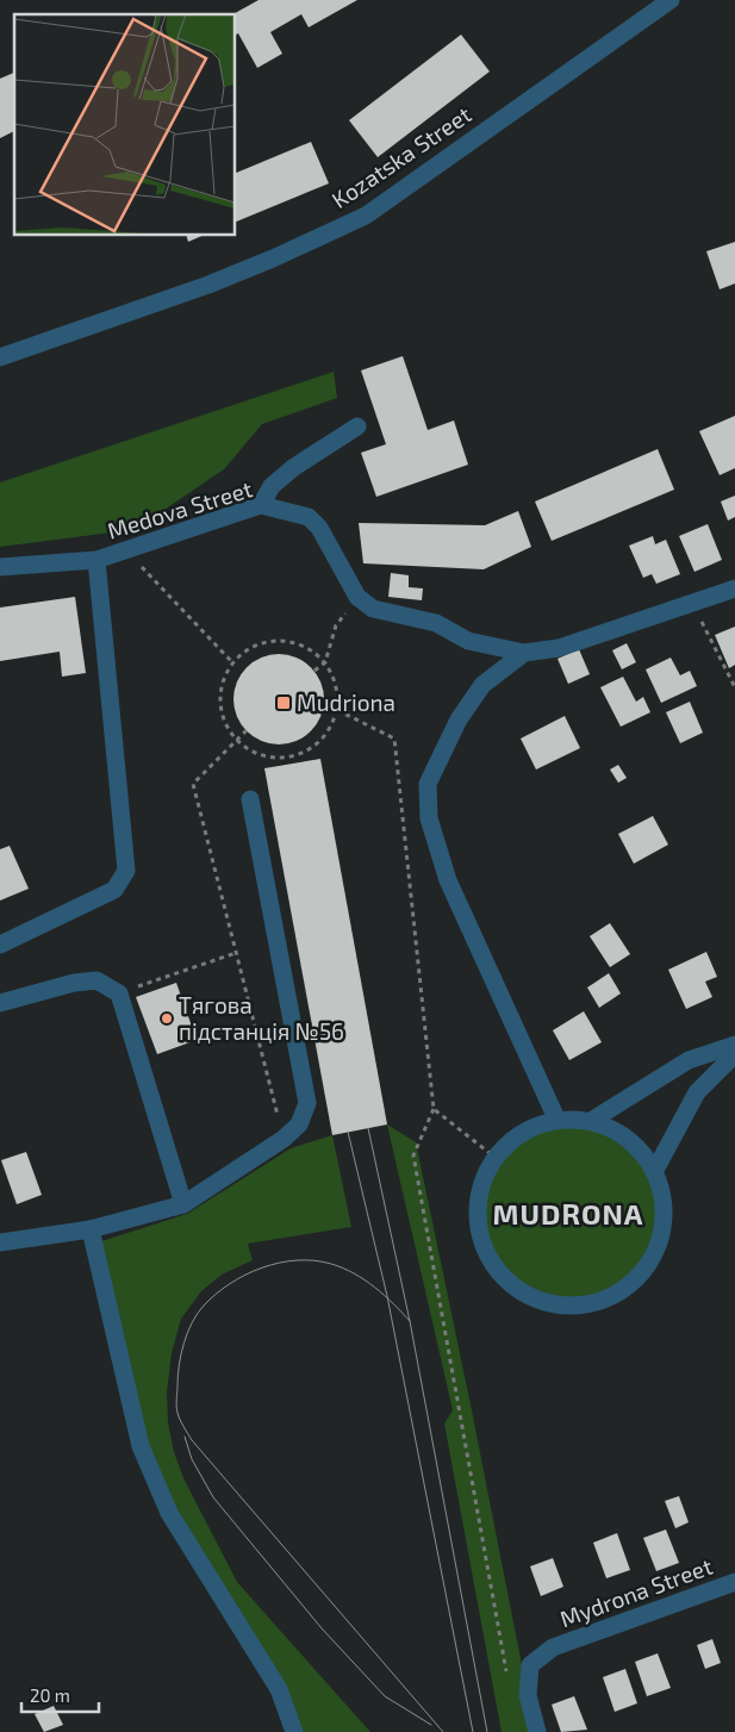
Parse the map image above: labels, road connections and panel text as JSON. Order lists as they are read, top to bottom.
{
  "streets": {
    "street": ["Kozatska Street", "Medova Street", "Mydrona Street"]
  },
  "districts": ["MUDRONA"],
  "places": {
    "transit": ["Mudriona"],
    "other": ["Тягова підстанція №56"]
  },
  "scale_bar": "20 m"
}
